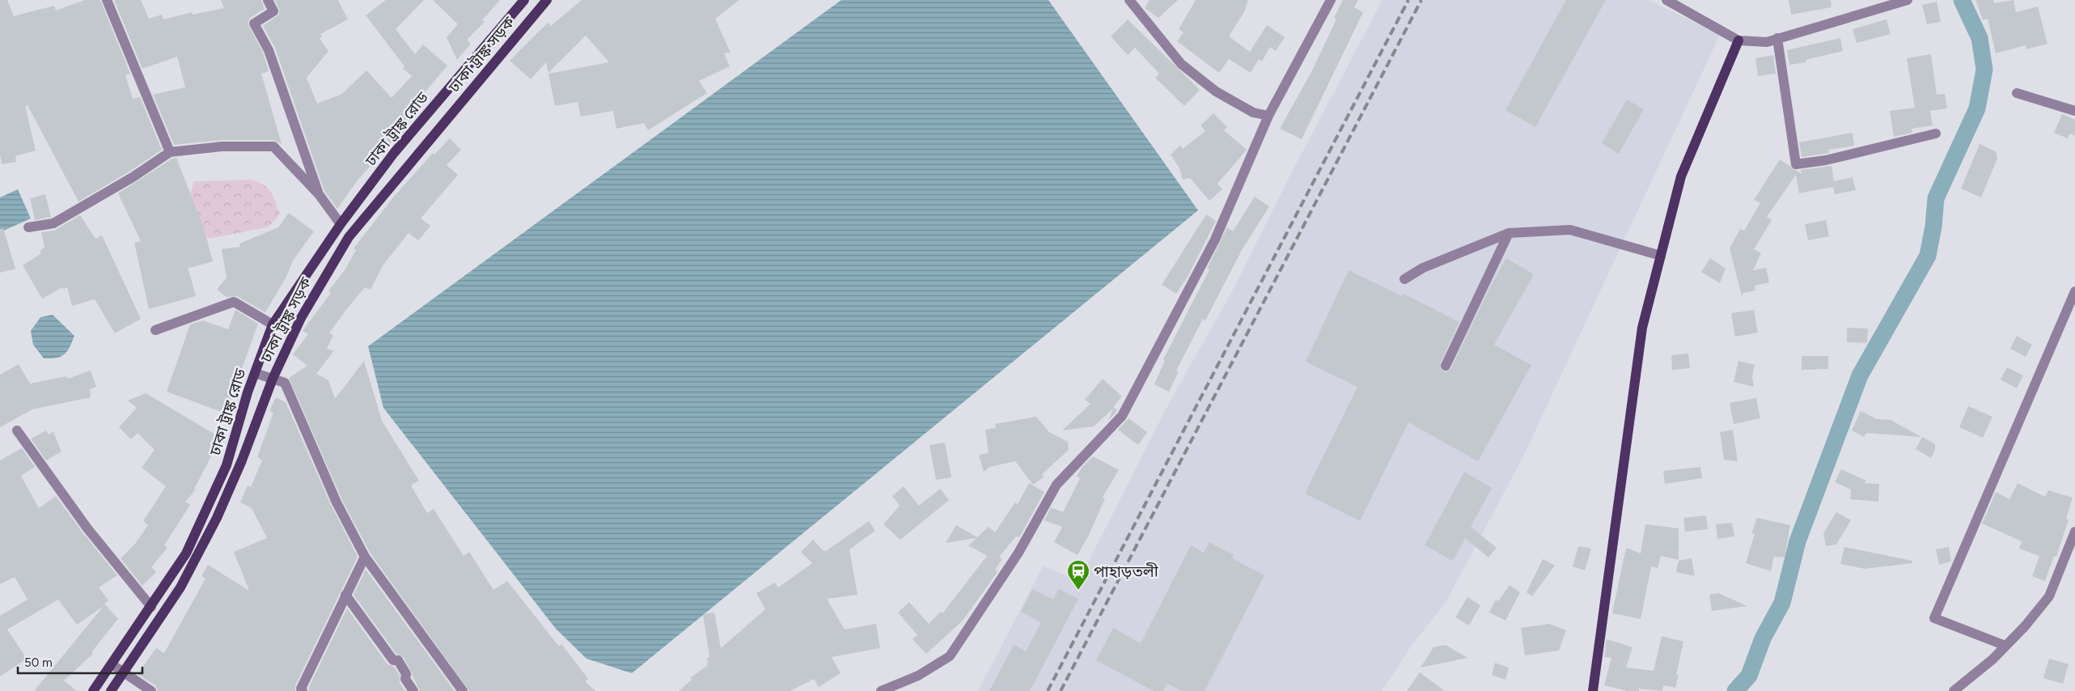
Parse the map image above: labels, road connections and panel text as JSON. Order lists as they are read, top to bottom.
{
  "streets": {
    "main road": ["ঢাকা ট্রাঙ্ক সড়ক", "ঢাকা ট্রাঙ্ক রোড"]
  },
  "places": {
    "station": ["পাহাড়তলী"]
  },
  "scale_bar": "50 m"
}
